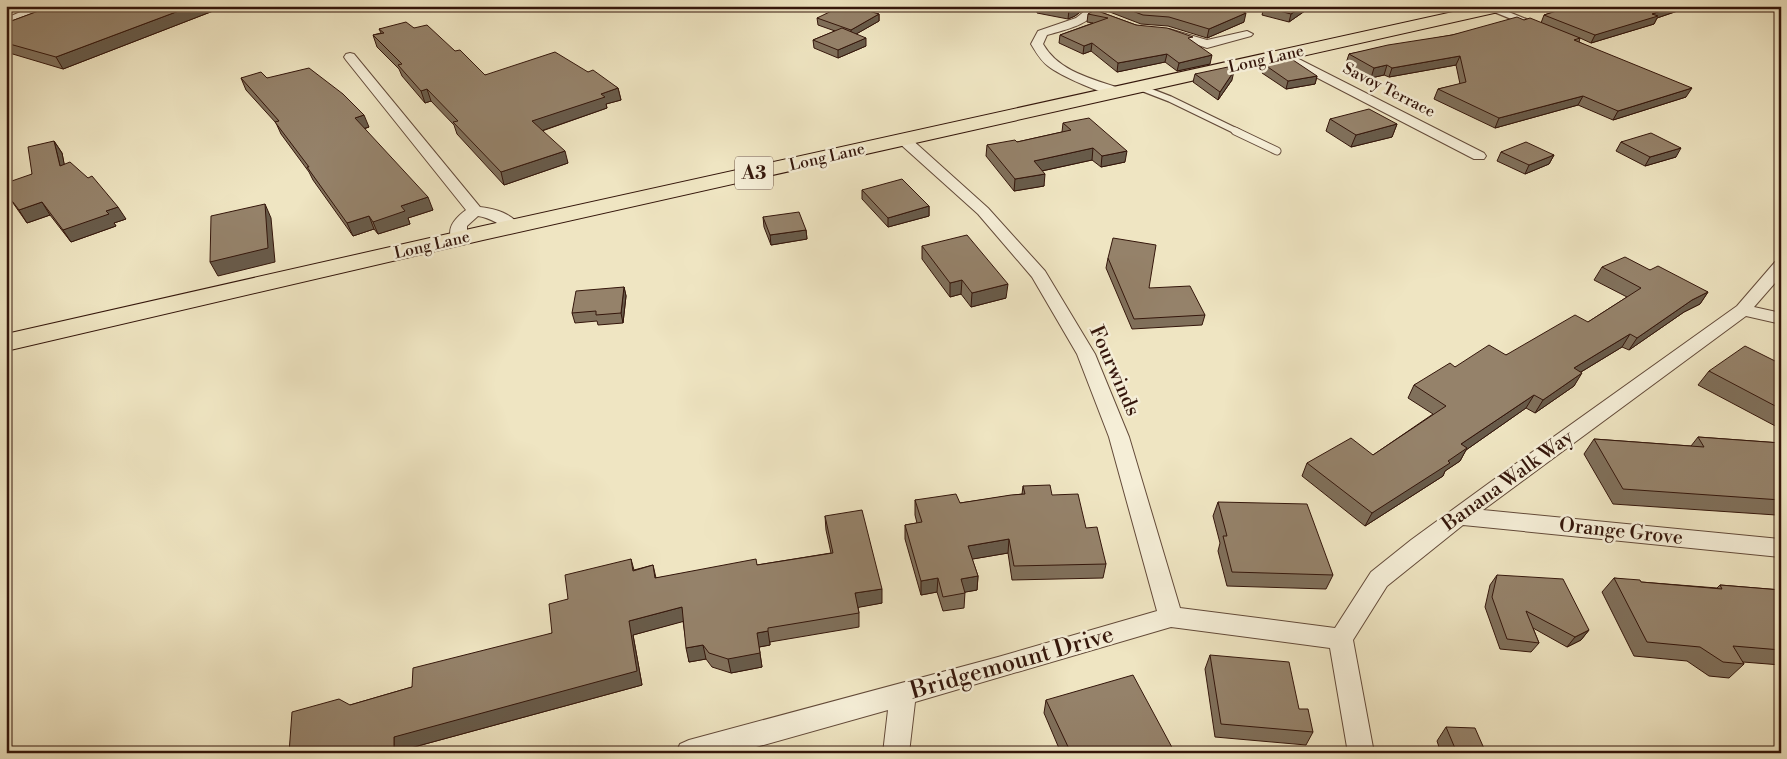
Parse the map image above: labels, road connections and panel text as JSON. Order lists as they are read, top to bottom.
{
  "streets": {
    "main road": ["Long Lane", "A3"],
    "street": [
      "Savoy Terrace",
      "Fourwinds",
      "Banana Walk Way",
      "Orange Grove",
      "Bridgemount Drive"
    ]
  },
  "crossings": [
    ["Long Lane", "Savoy Terrace"],
    ["Long Lane", "Fourwinds"],
    ["Fourwinds", "Bridgemount Drive"],
    ["Banana Walk Way", "Orange Grove"],
    ["Banana Walk Way", "Bridgemount Drive"]
  ]
}
